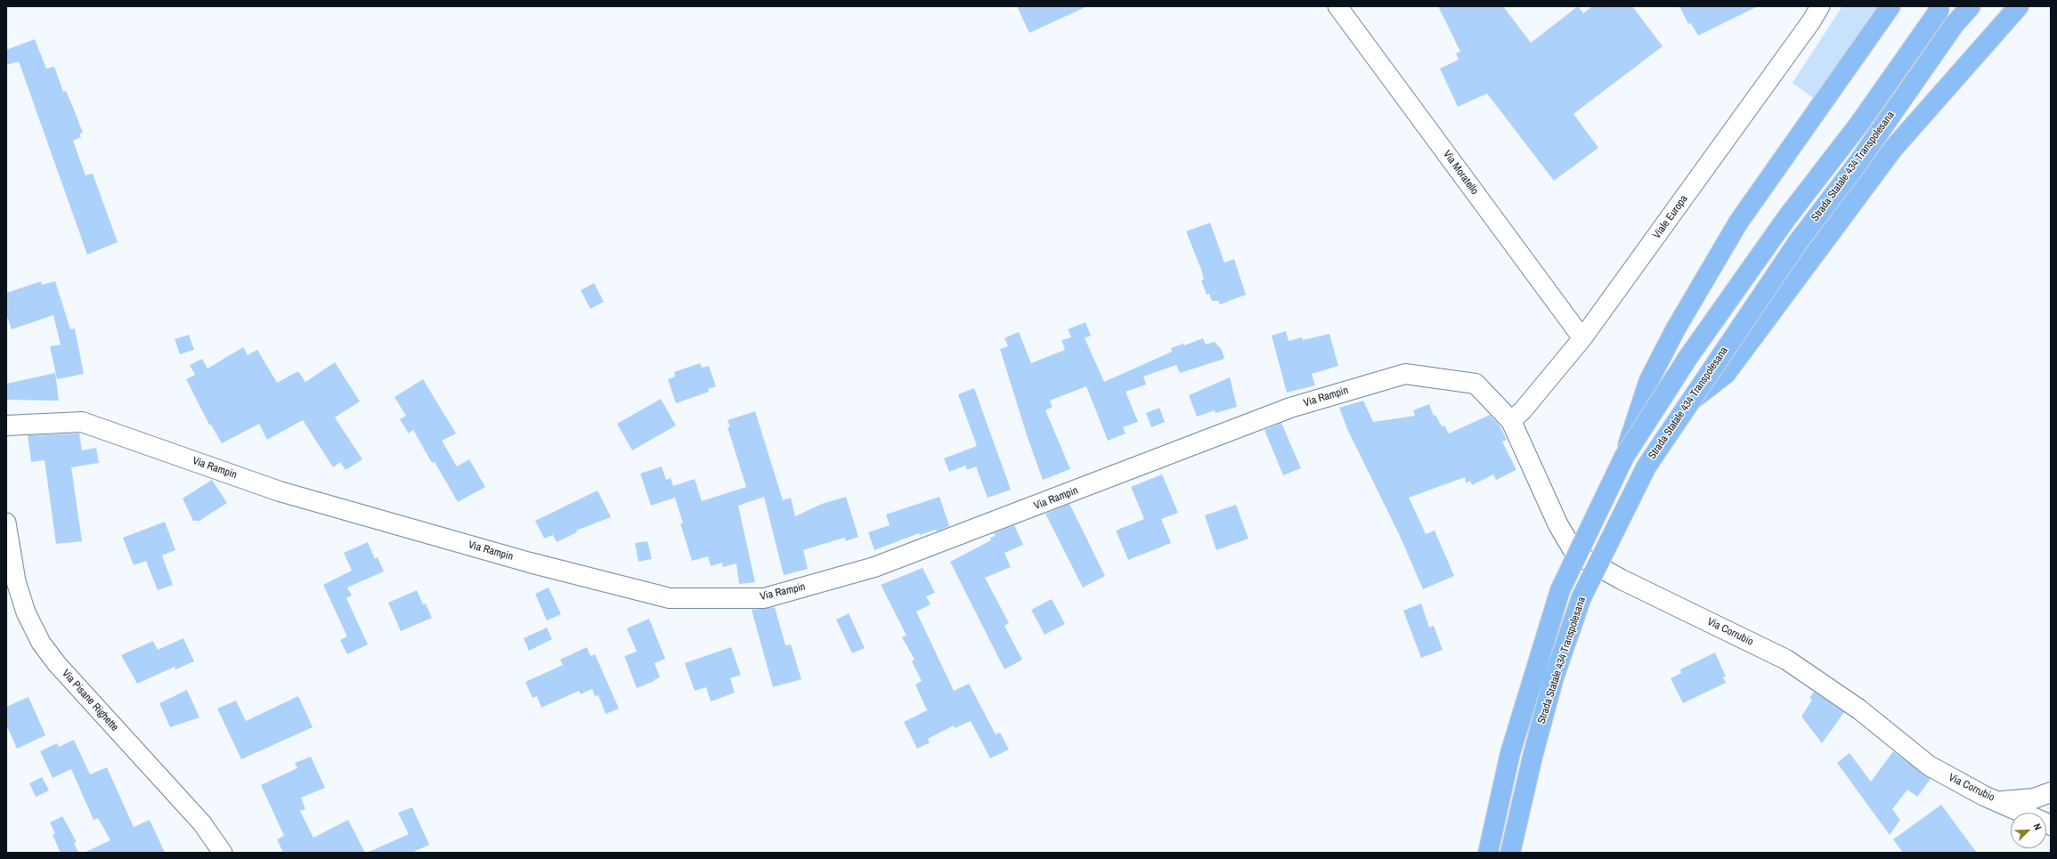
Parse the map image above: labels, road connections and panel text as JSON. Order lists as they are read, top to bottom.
{
  "streets": {
    "highway": ["Strada Statale 434 Transpolesana"],
    "street": [
      "Via Moratello",
      "Viale Europa",
      "Via Rampin",
      "Via Corrubio",
      "Via Pisane Righette"
    ]
  },
  "crossings": [
    ["Via Moratello", "Viale Europa"],
    ["Viale Europa", "Via Rampin"],
    ["Viale Europa", "Via Corrubio"],
    ["Via Rampin", "Via Corrubio"]
  ],
  "north": "top right"
}
